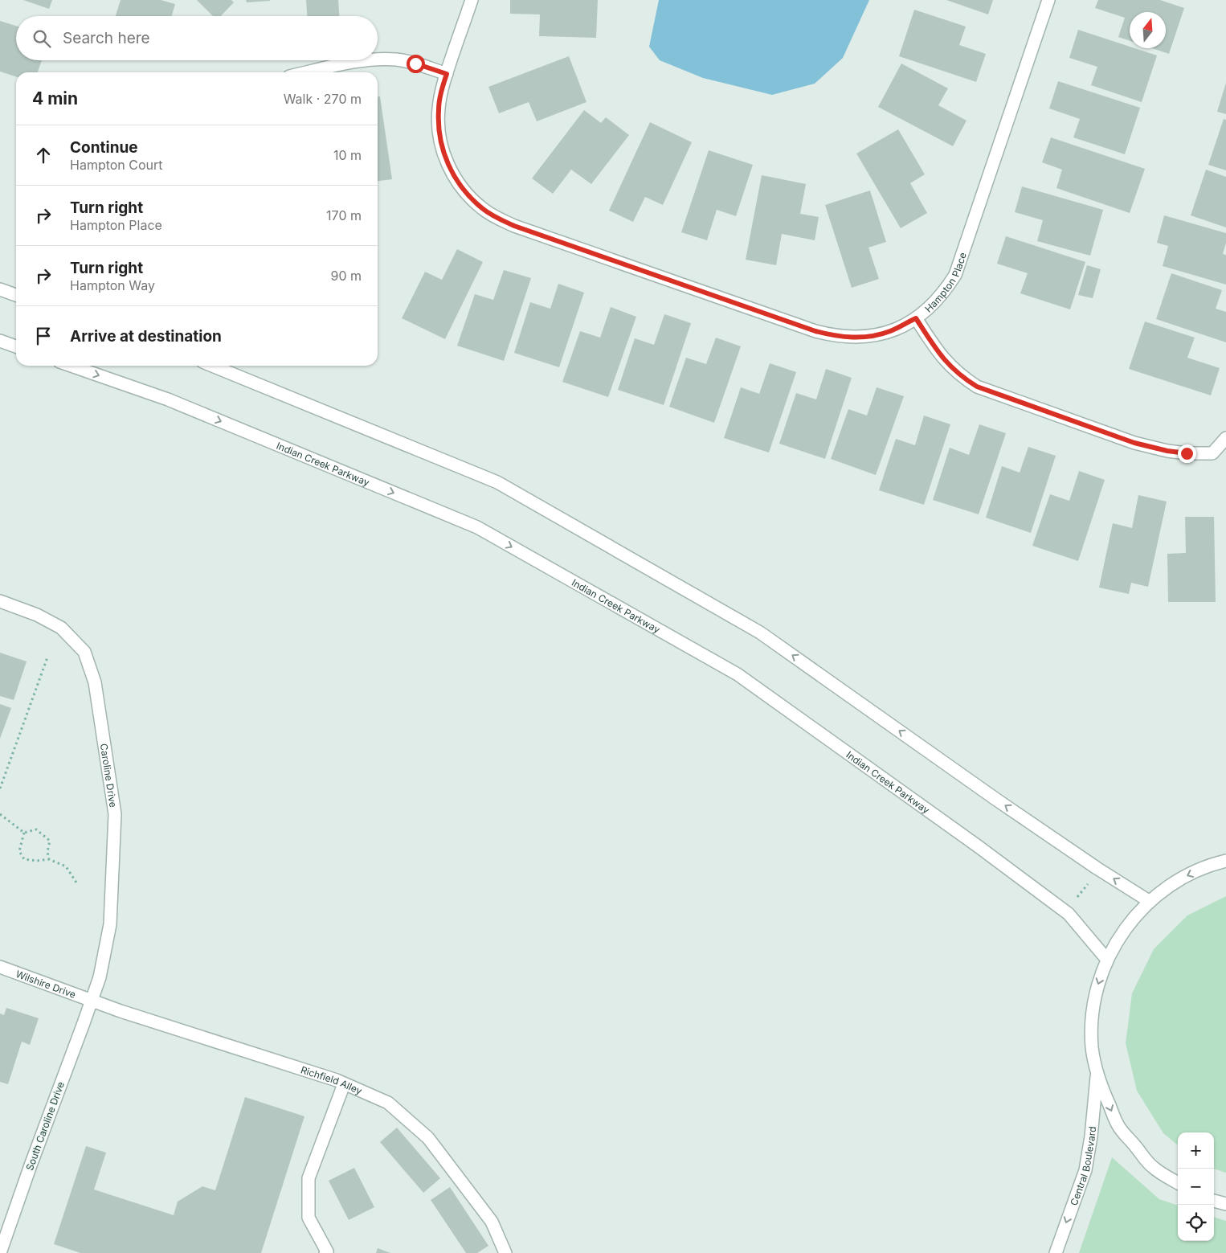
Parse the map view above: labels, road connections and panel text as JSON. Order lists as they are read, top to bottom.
{
  "streets": {
    "street": [
      "Hampton Place",
      "Indian Creek Parkway",
      "Caroline Drive",
      "Wilshire Drive",
      "Richfield Alley",
      "South Caroline Drive",
      "Central Boulevard"
    ]
  },
  "crossings": [
    ["Caroline Drive", "Wilshire Drive"],
    ["Caroline Drive", "Richfield Alley"],
    ["Caroline Drive", "South Caroline Drive"],
    ["Wilshire Drive", "Richfield Alley"],
    ["Wilshire Drive", "South Caroline Drive"],
    ["Richfield Alley", "South Caroline Drive"]
  ],
  "one_way": ["Central Boulevard"],
  "north": "top",
  "page": {
    "search": "Search here",
    "heading": ["4 min", "Walk · 270 m"],
    "list": [
      ["Continue", "Hampton Court", "10 m"],
      ["Turn right", "Hampton Place", "170 m"],
      ["Turn right", "Hampton Way", "90 m"],
      "Arrive at destination"
    ],
    "map_buttons": ["+", "−"]
  }
}
